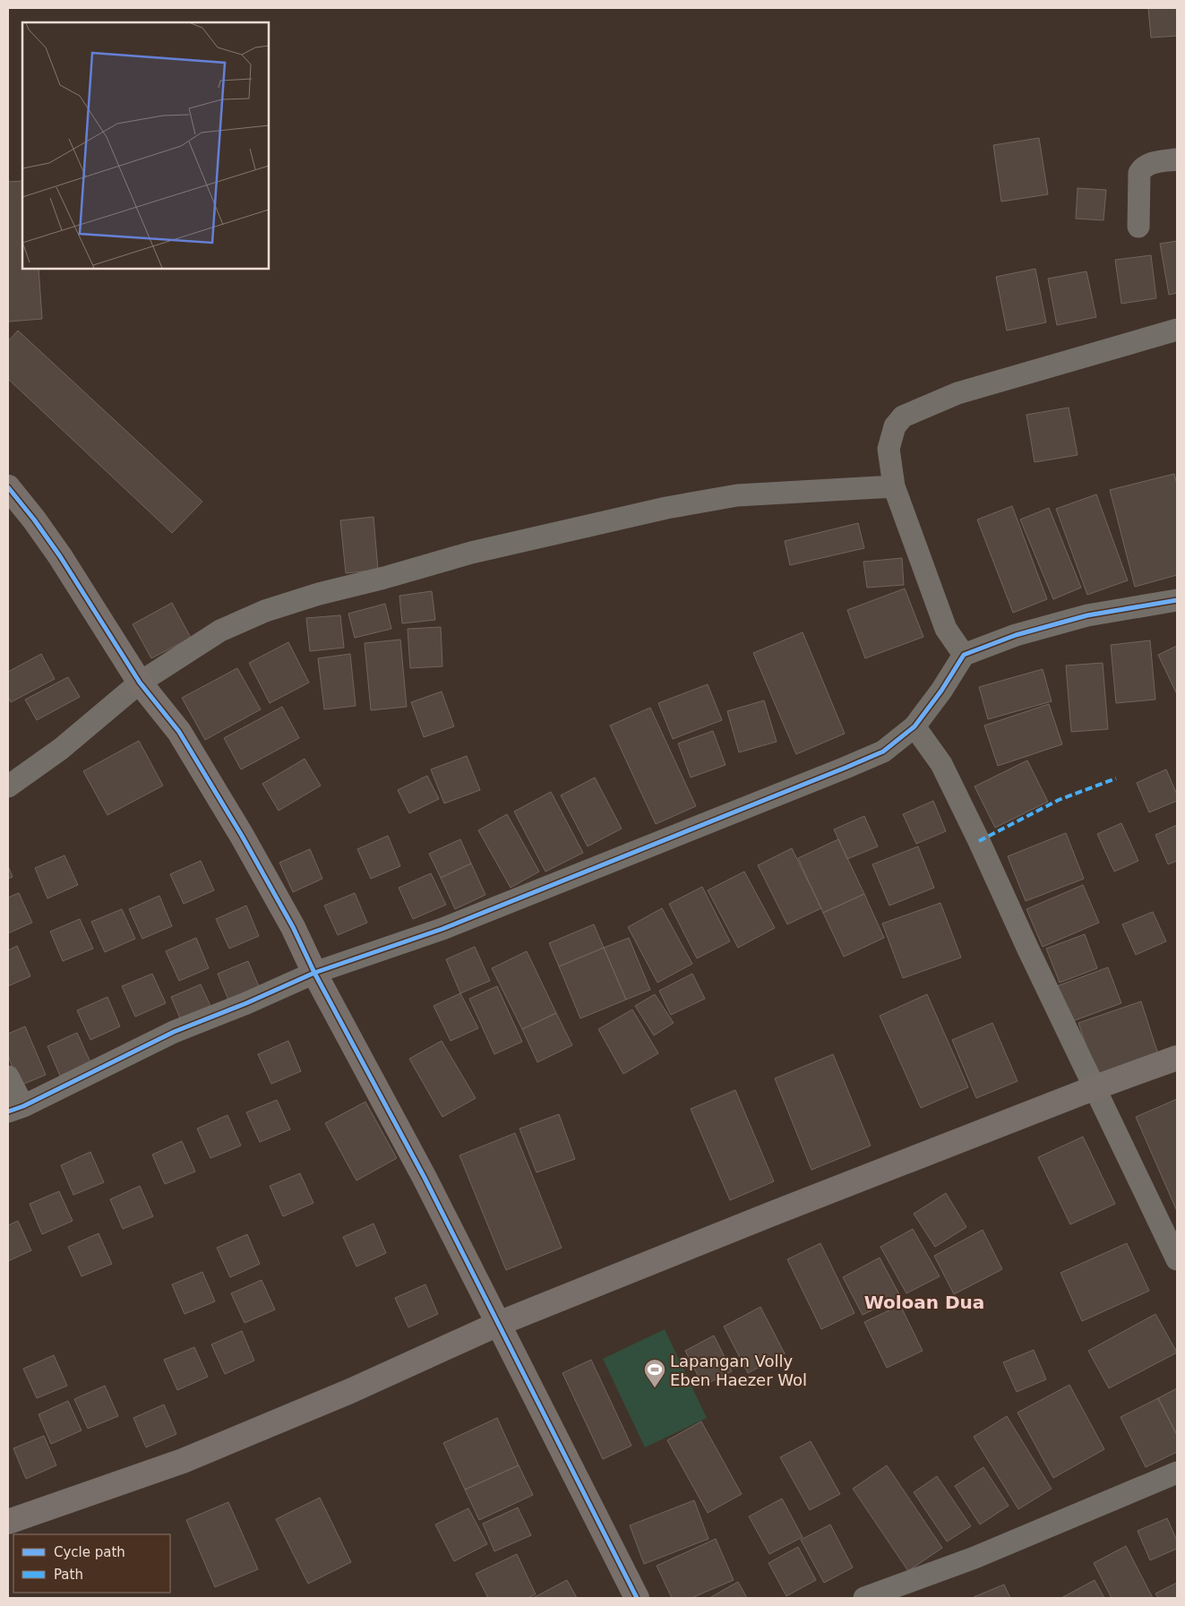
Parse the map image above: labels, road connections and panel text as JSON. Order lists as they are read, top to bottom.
{
  "districts": ["Woloan Dua"],
  "places": {
    "sports": ["Lapangan Volly Eben Haezer Wol"]
  },
  "legend": ["Cycle path", "Path"]
}
